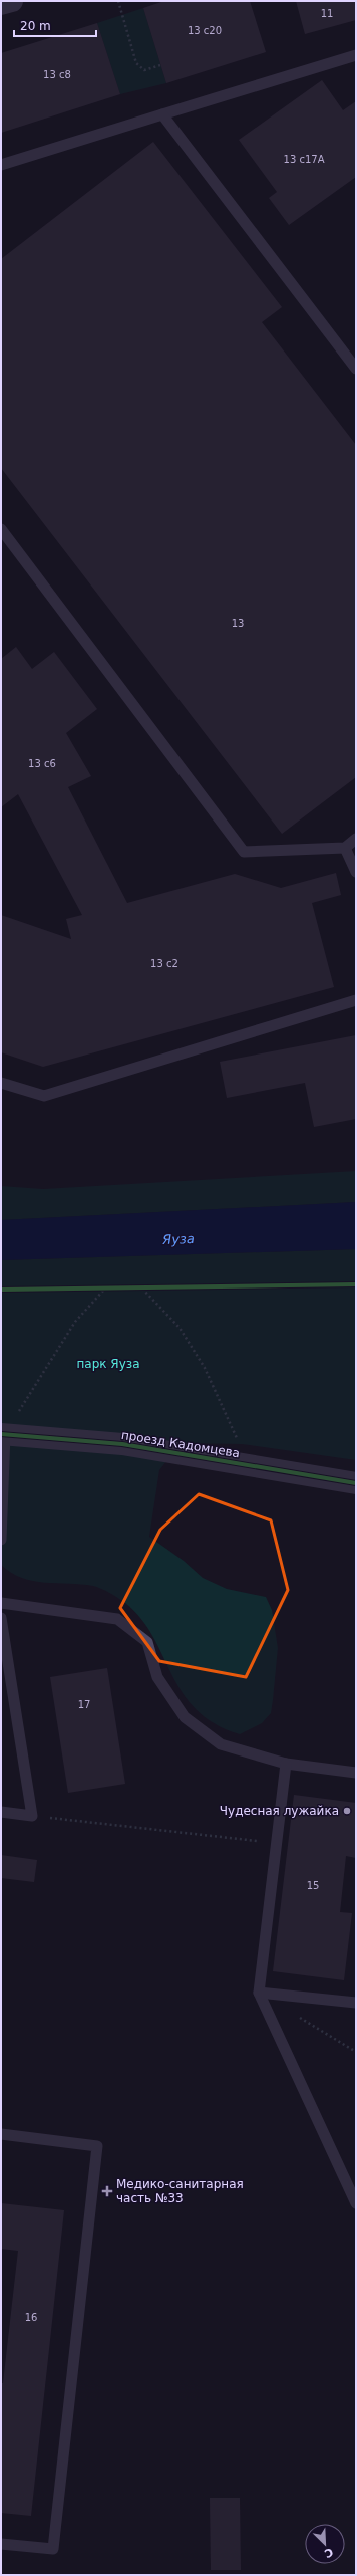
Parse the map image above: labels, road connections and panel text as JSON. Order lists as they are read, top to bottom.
{
  "streets": {
    "street": ["проезд Кадомцева"]
  },
  "water": ["Яуза"],
  "parks": ["парк Яуза"],
  "places": {
    "other": ["Чудесная лужайка"],
    "health": ["Медико-санитарная часть №33"]
  },
  "house_numbers": [
    "11",
    "13 с20",
    "13 с8",
    "13 с17А",
    "13",
    "13 с6",
    "13 с2",
    "17",
    "15",
    "16"
  ],
  "scale_bar": "20 m",
  "north": "bottom right"
}
